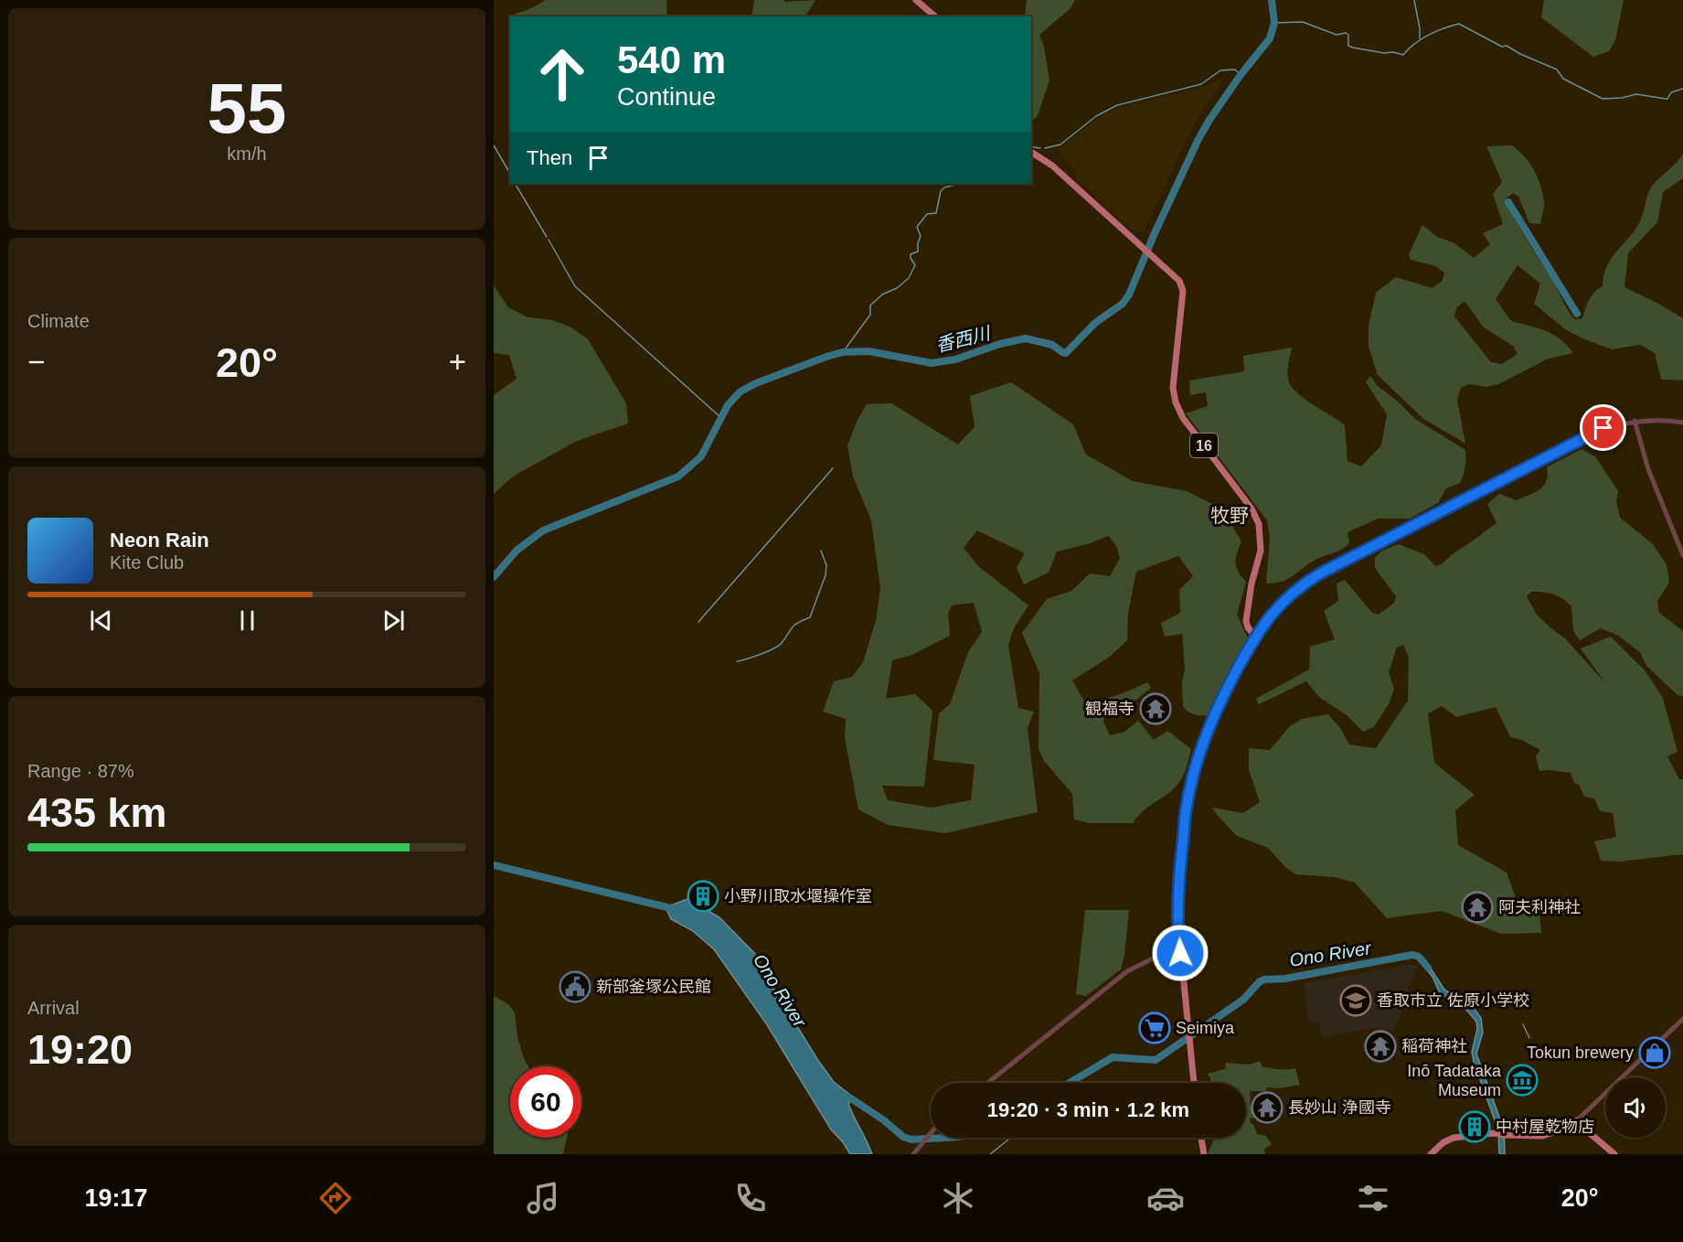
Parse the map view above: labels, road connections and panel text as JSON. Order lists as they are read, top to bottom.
{
  "streets": {
    "main road": ["16"]
  },
  "districts": ["牧野"],
  "water": ["香西川", "Ono River"],
  "places": {
    "temple": [
      "観福寺",
      "阿夫利神社",
      "稲荷神社",
      "長妙山 浄國寺"
    ],
    "building": ["小野川取水堰操作室", "中村屋乾物店"],
    "public building": ["新部釜塚公民館"],
    "school or university": ["香取市立 佐原小学校"],
    "supermarket": ["Seimiya"],
    "shop": ["Tokun brewery"],
    "museum": ["Inō Tadataka Museum"]
  },
  "page": {
    "tile": [
      ["55", "km/h"],
      "Climate",
      ["Range · 87%", "435 km"],
      ["Arrival", "19:20"]
    ],
    "turn": ["540 m", "Continue"],
    "then": "Then",
    "heat": ["−", "20°", "+"],
    "song": ["Neon Rain", "Kite Club"],
    "limit": "60",
    "trip": "19:20 · 3 min · 1.2 km",
    "tabs": ["19:17", "20°"]
  }
}
